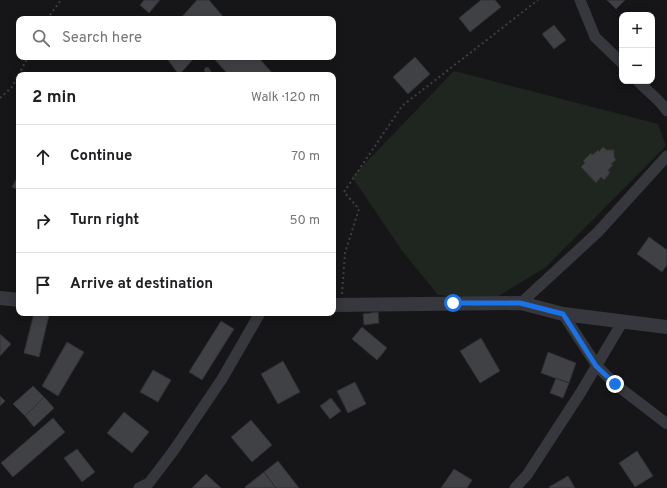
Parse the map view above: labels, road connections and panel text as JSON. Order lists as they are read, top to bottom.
{
  "page": {
    "map_buttons": ["+", "−"],
    "search": "Search here",
    "heading": ["2 min", "Walk · 120 m"],
    "list": [
      ["Continue", "70 m"],
      ["Turn right", "50 m"],
      "Arrive at destination"
    ]
  }
}
